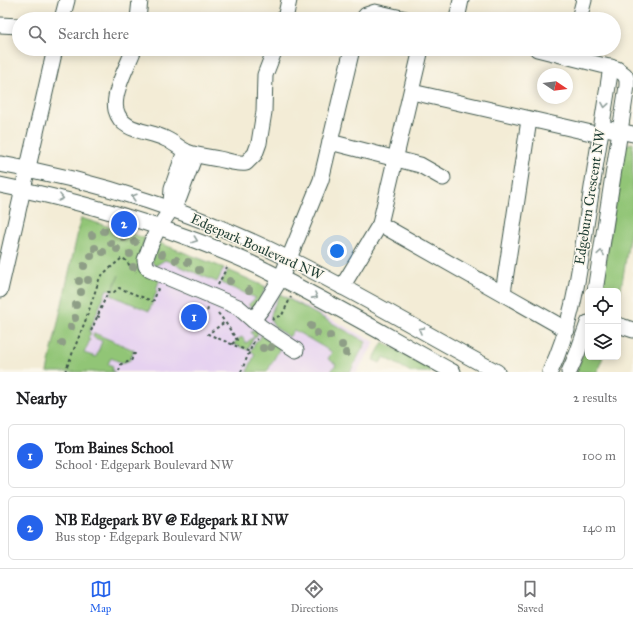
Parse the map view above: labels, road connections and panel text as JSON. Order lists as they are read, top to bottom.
{
  "streets": {
    "street": ["Edgeburn Crescent NW", "Edgepark Boulevard NW"]
  },
  "north": "right",
  "page": {
    "search": "Search here",
    "pins": ["2", "1"],
    "heading": ["Nearby", "2 results"],
    "list": [
      {
        "mark": "1",
        "name": "Tom Baines School",
        "note": "School · Edgepark Boulevard NW",
        "value": "100 m"
      },
      {
        "mark": "2",
        "name": "NB Edgepark BV @ Edgepark RI NW",
        "note": "Bus stop · Edgepark Boulevard NW",
        "value": "140 m"
      }
    ],
    "nav": ["Map", "Directions", "Saved"]
  }
}
